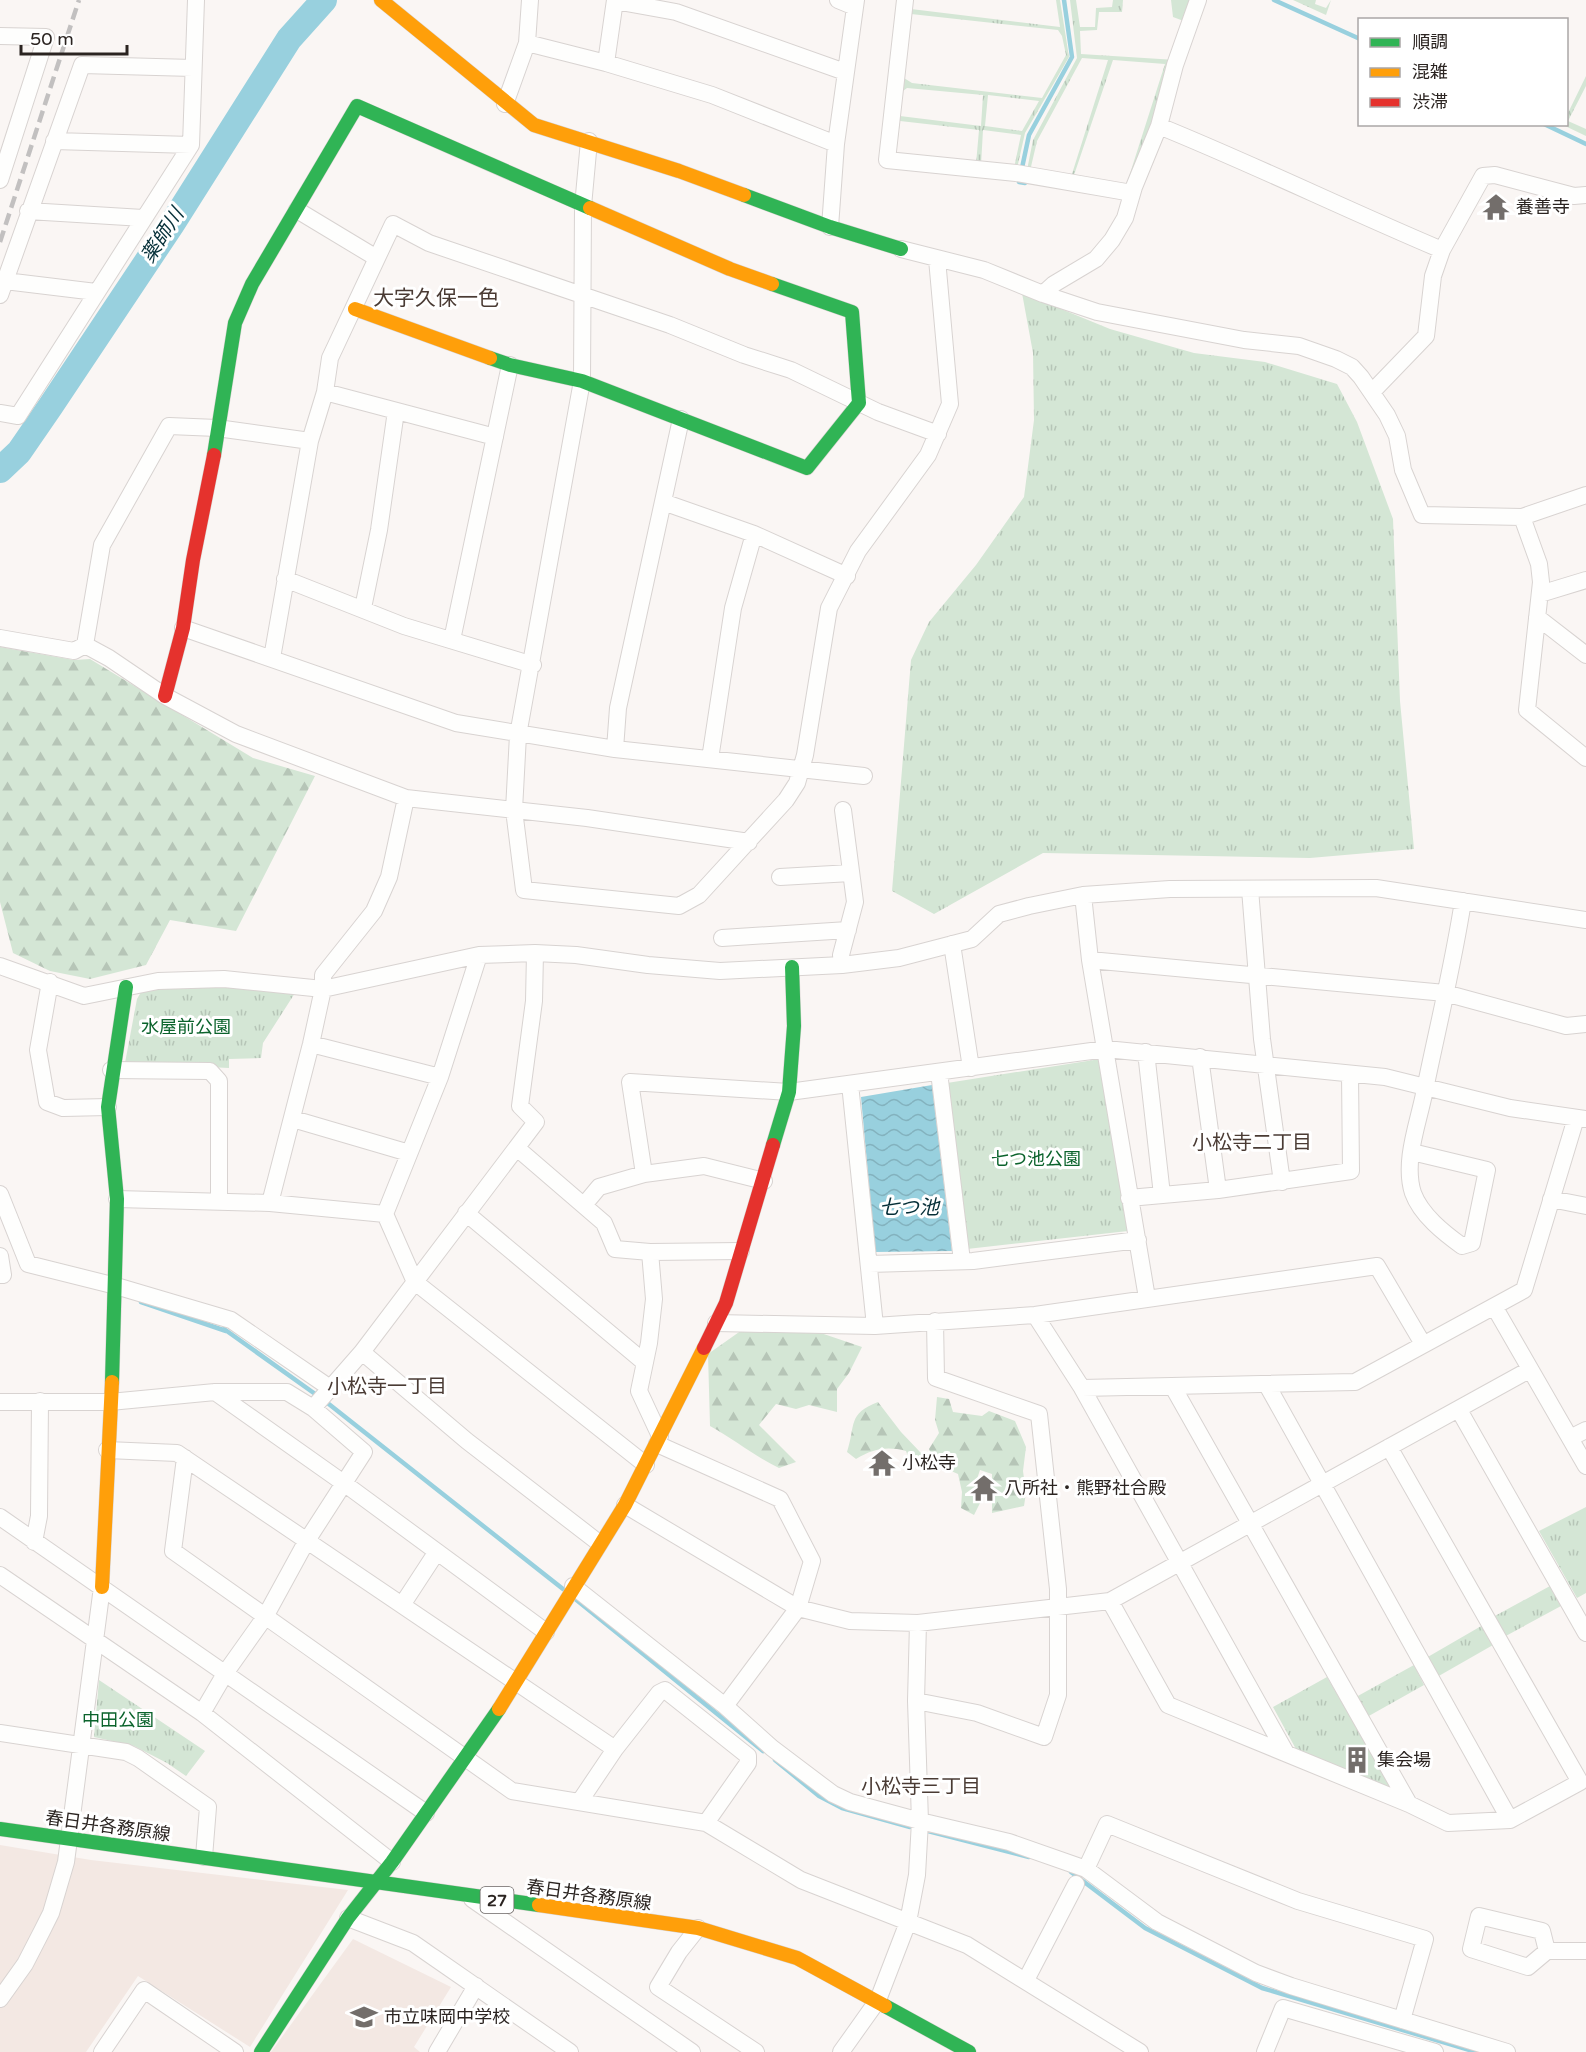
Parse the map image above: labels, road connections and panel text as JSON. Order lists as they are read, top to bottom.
{
  "streets": {
    "street": ["春日井各務原線", "27"]
  },
  "districts": [
    "大字久保一色",
    "小松寺二丁目",
    "小松寺一丁目",
    "小松寺三丁目"
  ],
  "water": ["薬師川", "七つ池"],
  "parks": ["水屋前公園", "七つ池公園", "中田公園"],
  "places": {
    "temple": ["養善寺", "小松寺", "八所社・熊野社合殿"],
    "building": ["集会場"],
    "school or university": ["市立味岡中学校"]
  },
  "legend": ["順調", "混雑", "渋滞"],
  "scale_bar": "50 m"
}
